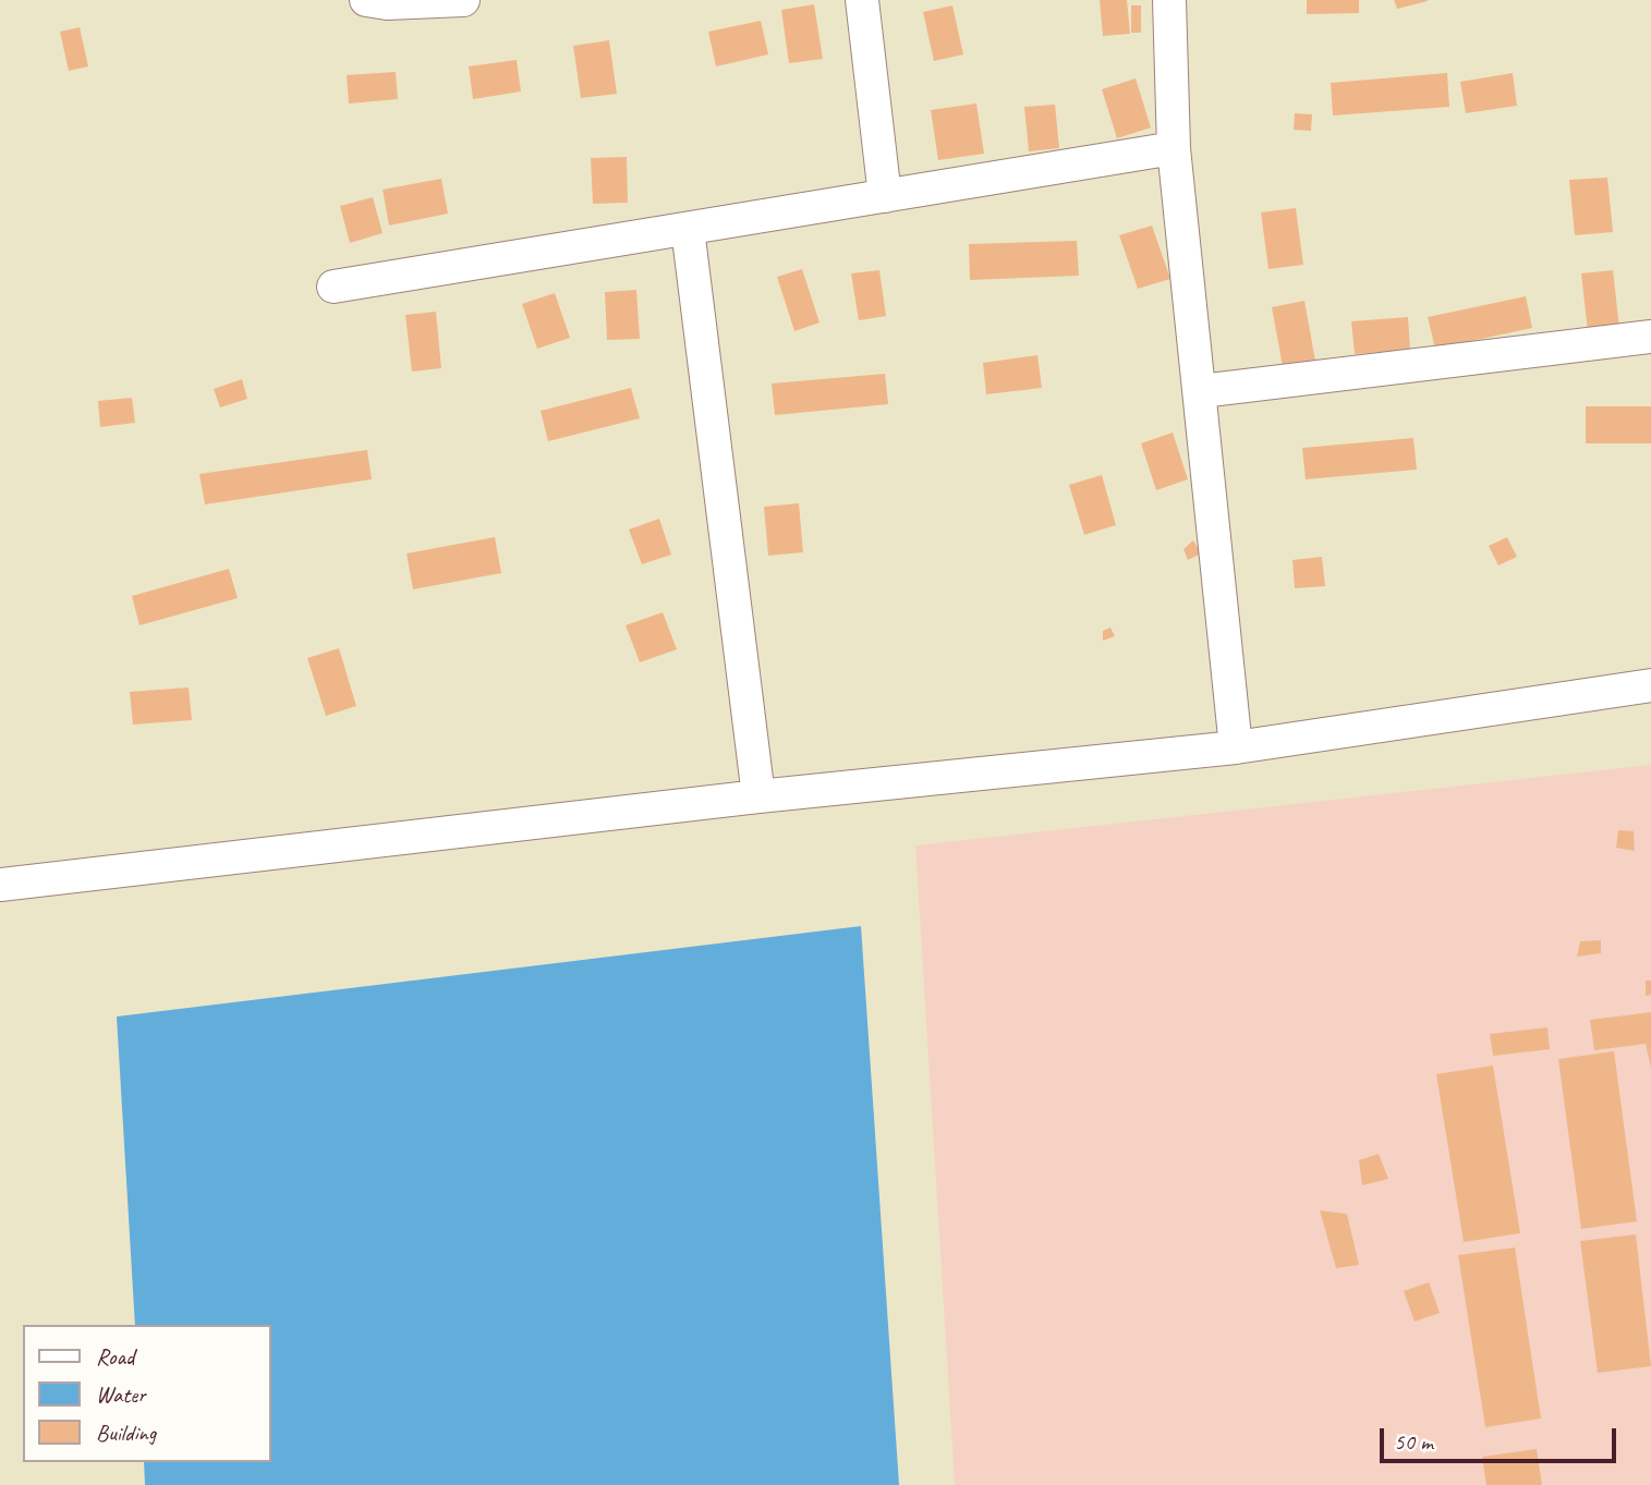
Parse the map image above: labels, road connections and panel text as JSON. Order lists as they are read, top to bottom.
{
  "legend": ["Road", "Water", "Building"],
  "scale_bar": "50 m"
}
